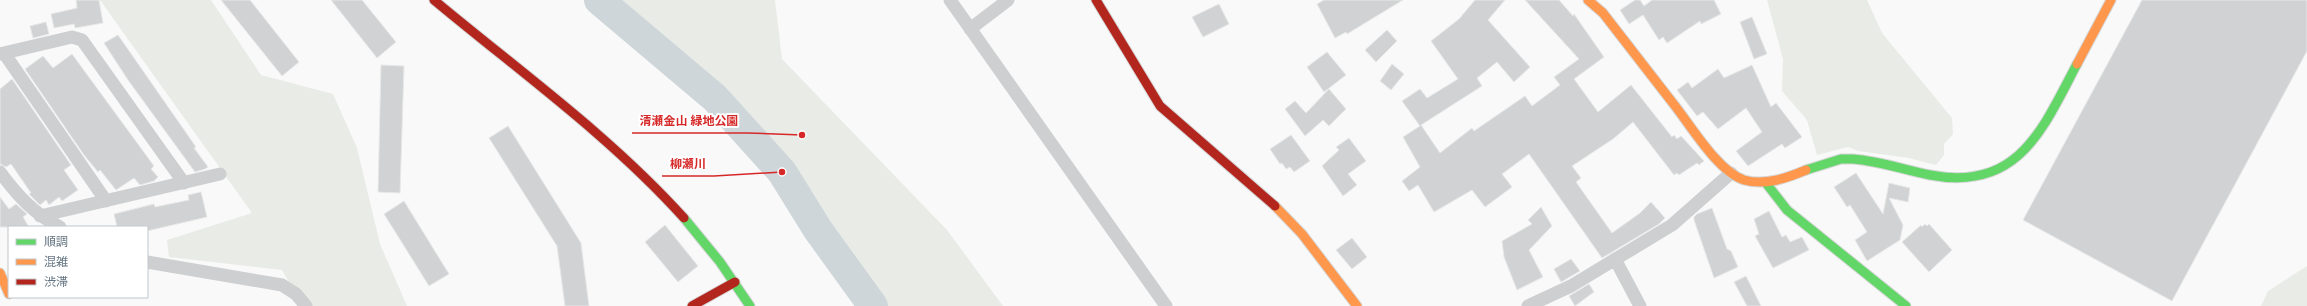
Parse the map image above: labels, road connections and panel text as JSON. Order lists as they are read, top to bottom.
{
  "places": ["清瀬金山 緑地公園", "柳瀬川"],
  "legend": ["順調", "混雑", "渋滞"]
}
